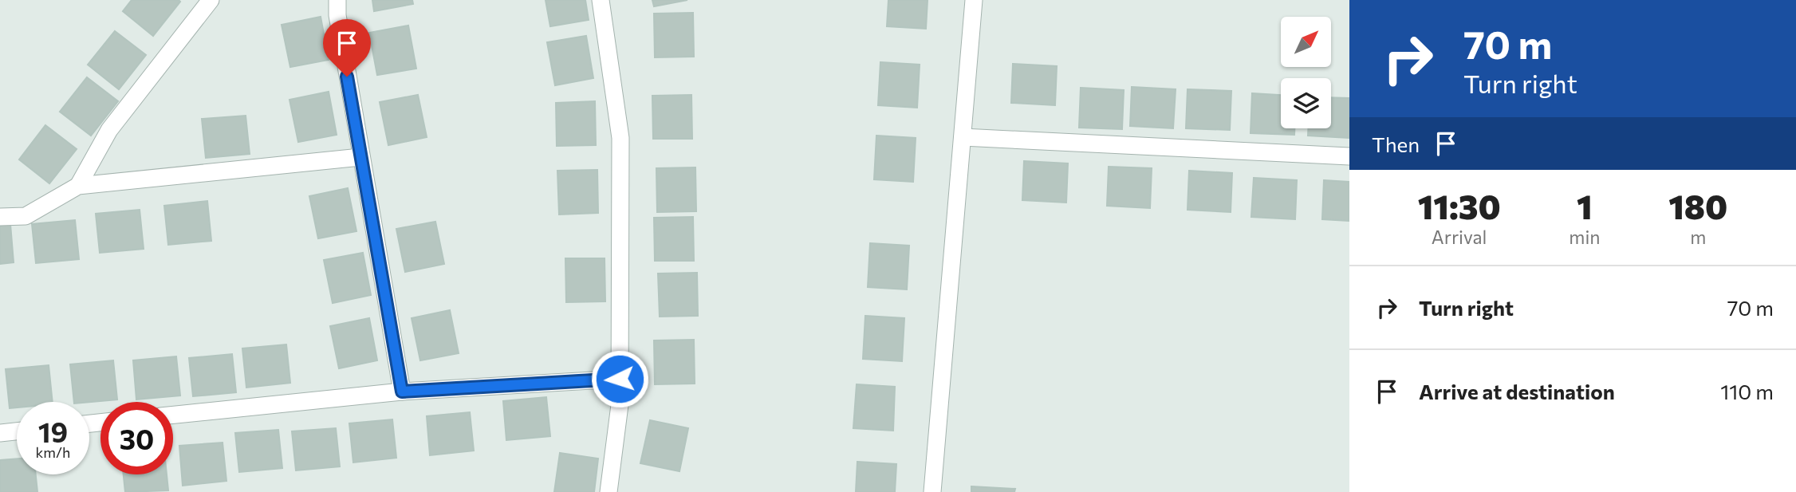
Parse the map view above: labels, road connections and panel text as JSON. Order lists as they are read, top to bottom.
{
  "north": "top right",
  "page": {
    "turn": ["70 m", "Turn right"],
    "then": "Then",
    "eta": [
      "11:30",
      "Arrival",
      "1",
      "min",
      "180",
      "m"
    ],
    "list": [
      {
        "name": "Turn right",
        "value": "70 m"
      },
      {
        "name": "Arrive at destination",
        "value": "110 m"
      }
    ],
    "speed": "19 km/h",
    "limit": "30"
  }
}
